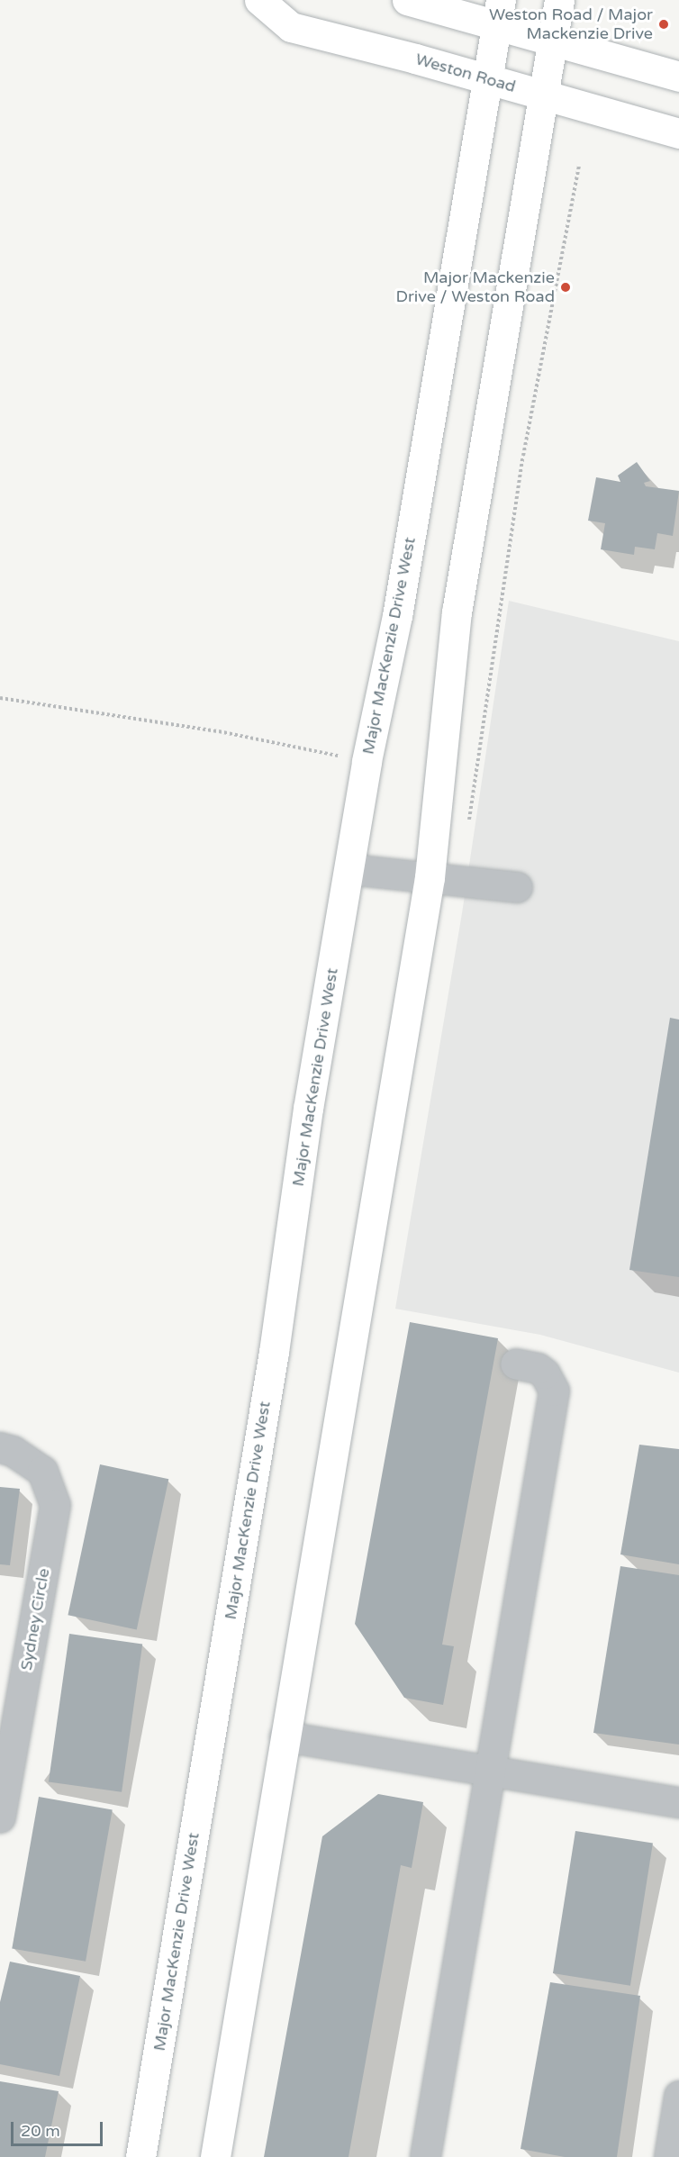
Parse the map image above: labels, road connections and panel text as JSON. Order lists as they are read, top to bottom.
{
  "streets": {
    "main road": ["Weston Road", "Major MacKenzie Drive West"],
    "street": ["Sydney Circle"]
  },
  "crossings": [
    ["Weston Road", "Major MacKenzie Drive West"]
  ],
  "places": ["Weston Road / Major Mackenzie Drive", "Major Mackenzie Drive / Weston Road"],
  "scale_bar": "20 m"
}
